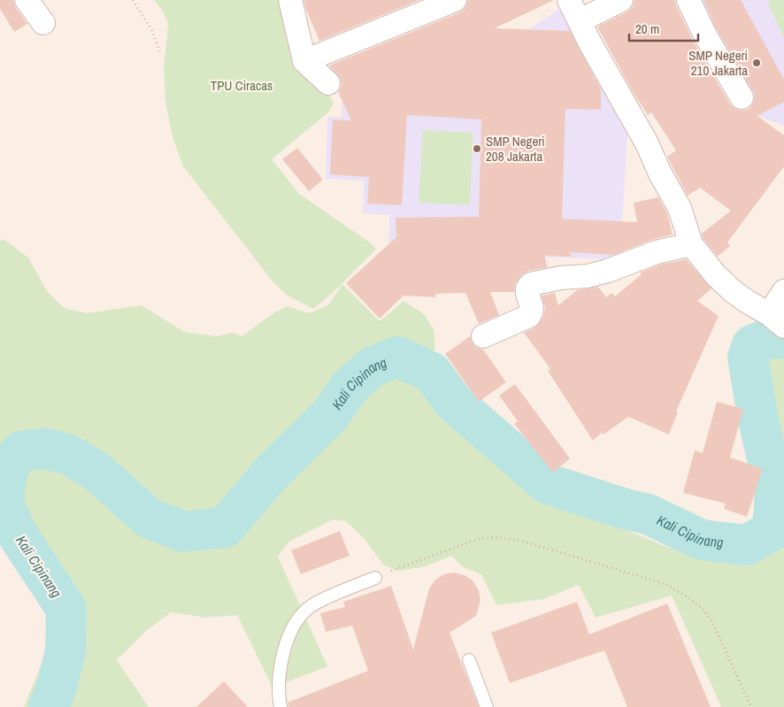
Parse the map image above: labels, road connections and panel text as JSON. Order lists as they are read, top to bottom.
{
  "water": ["Kali Cipinang"],
  "parks": ["TPU Ciracas"],
  "places": ["SMP Negeri 210 Jakarta", "SMP Negeri 208 Jakarta"],
  "scale_bar": "20 m"
}
